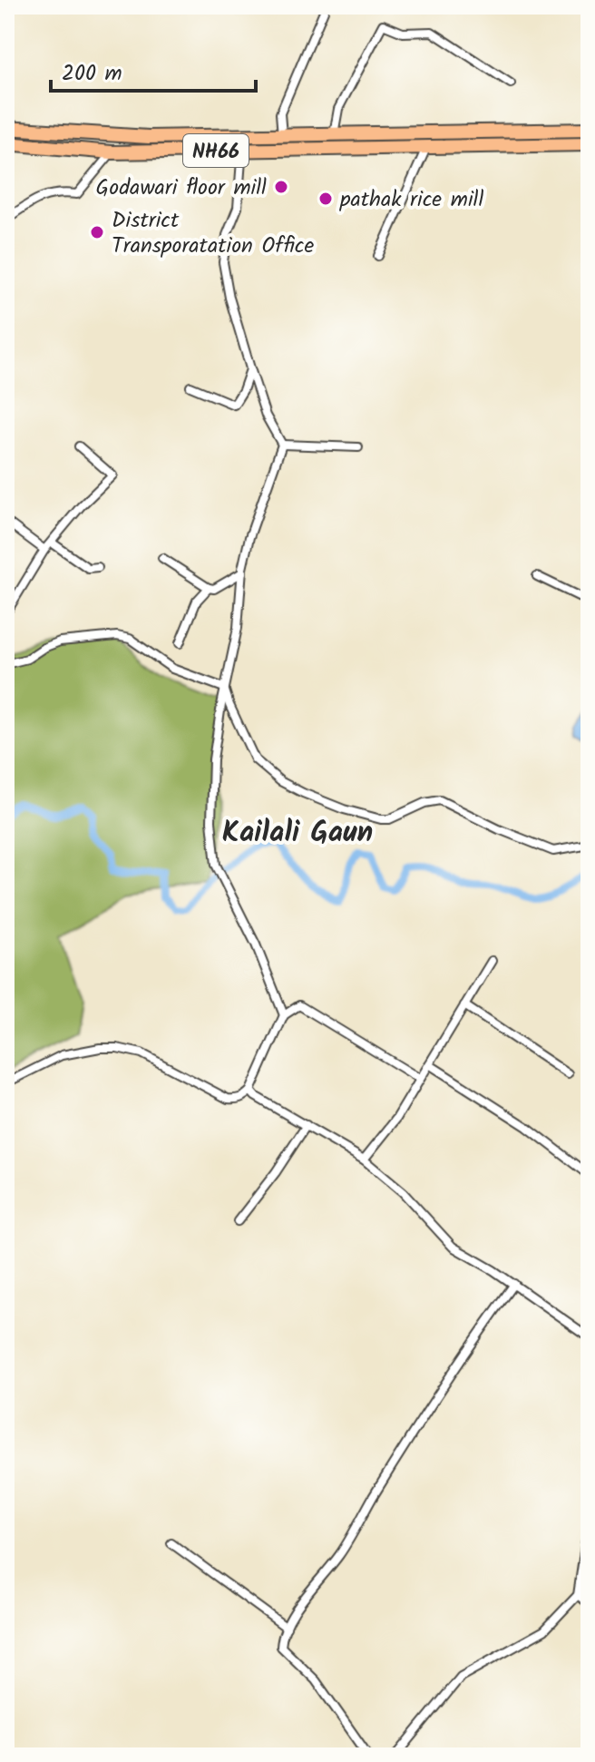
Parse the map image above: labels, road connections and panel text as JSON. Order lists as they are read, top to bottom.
{
  "streets": {
    "highway": ["NH66"]
  },
  "districts": ["Kailali Gaun"],
  "places": ["Godawari floor mill", "pathak rice mill", "District Transporatation Office"],
  "scale_bar": "200 m"
}
